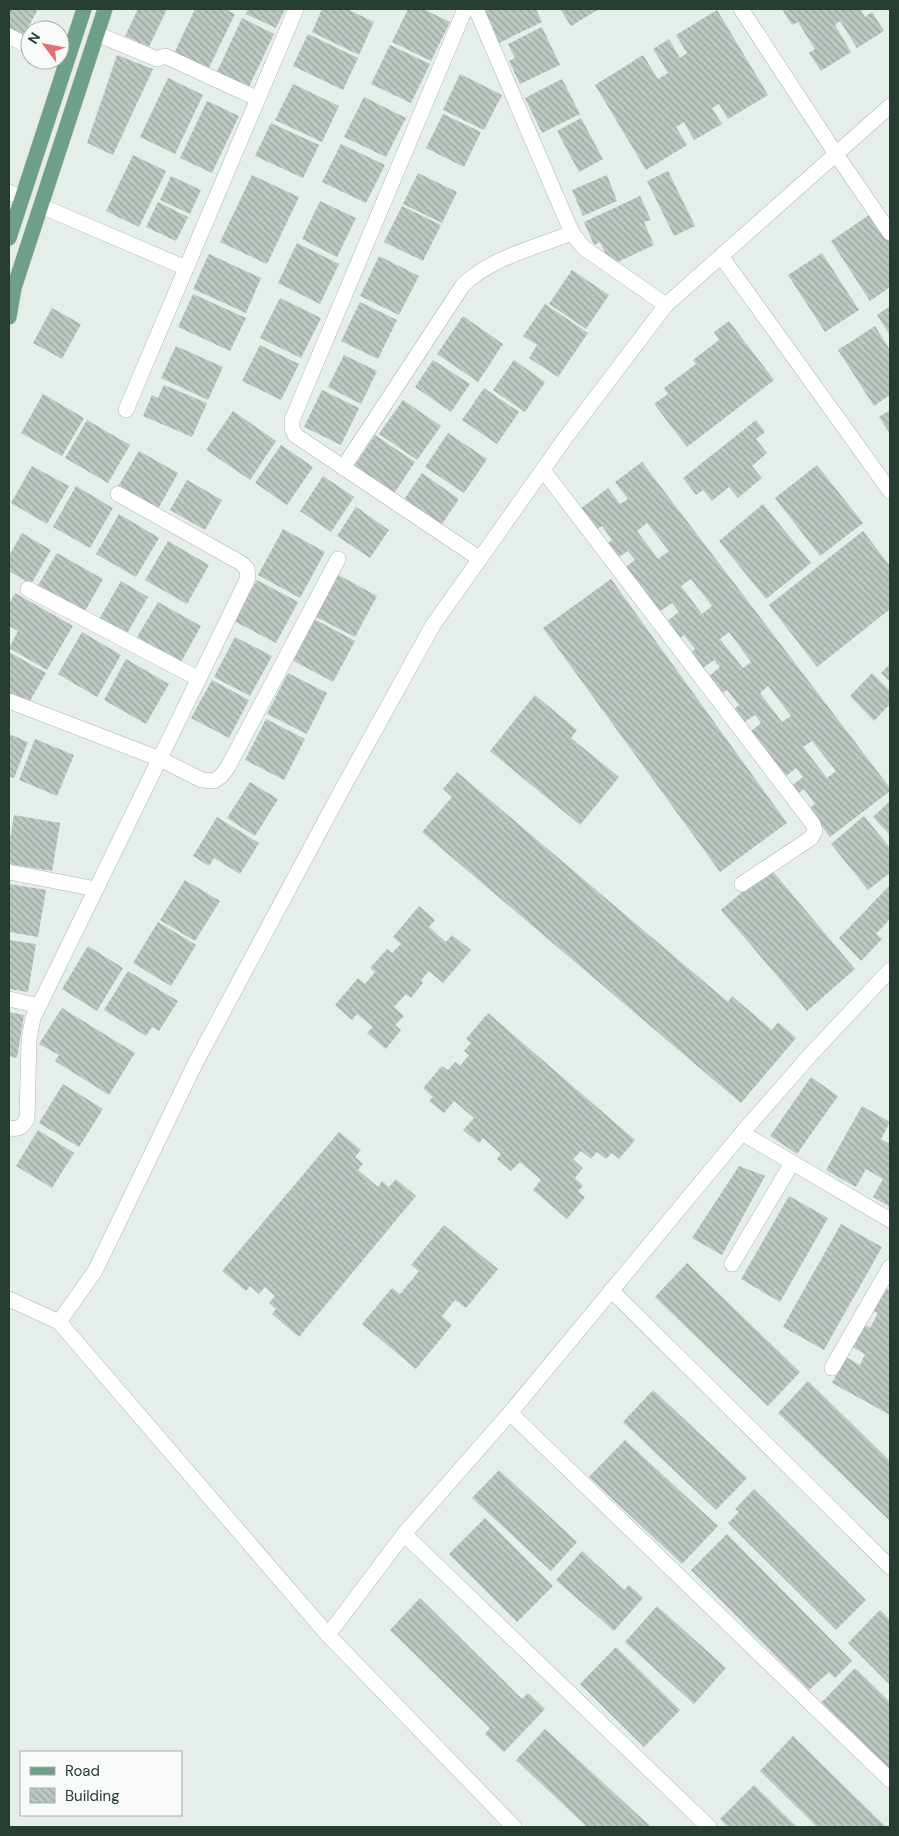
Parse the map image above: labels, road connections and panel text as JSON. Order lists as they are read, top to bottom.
{
  "legend": ["Road", "Building"],
  "north": "top left"
}
